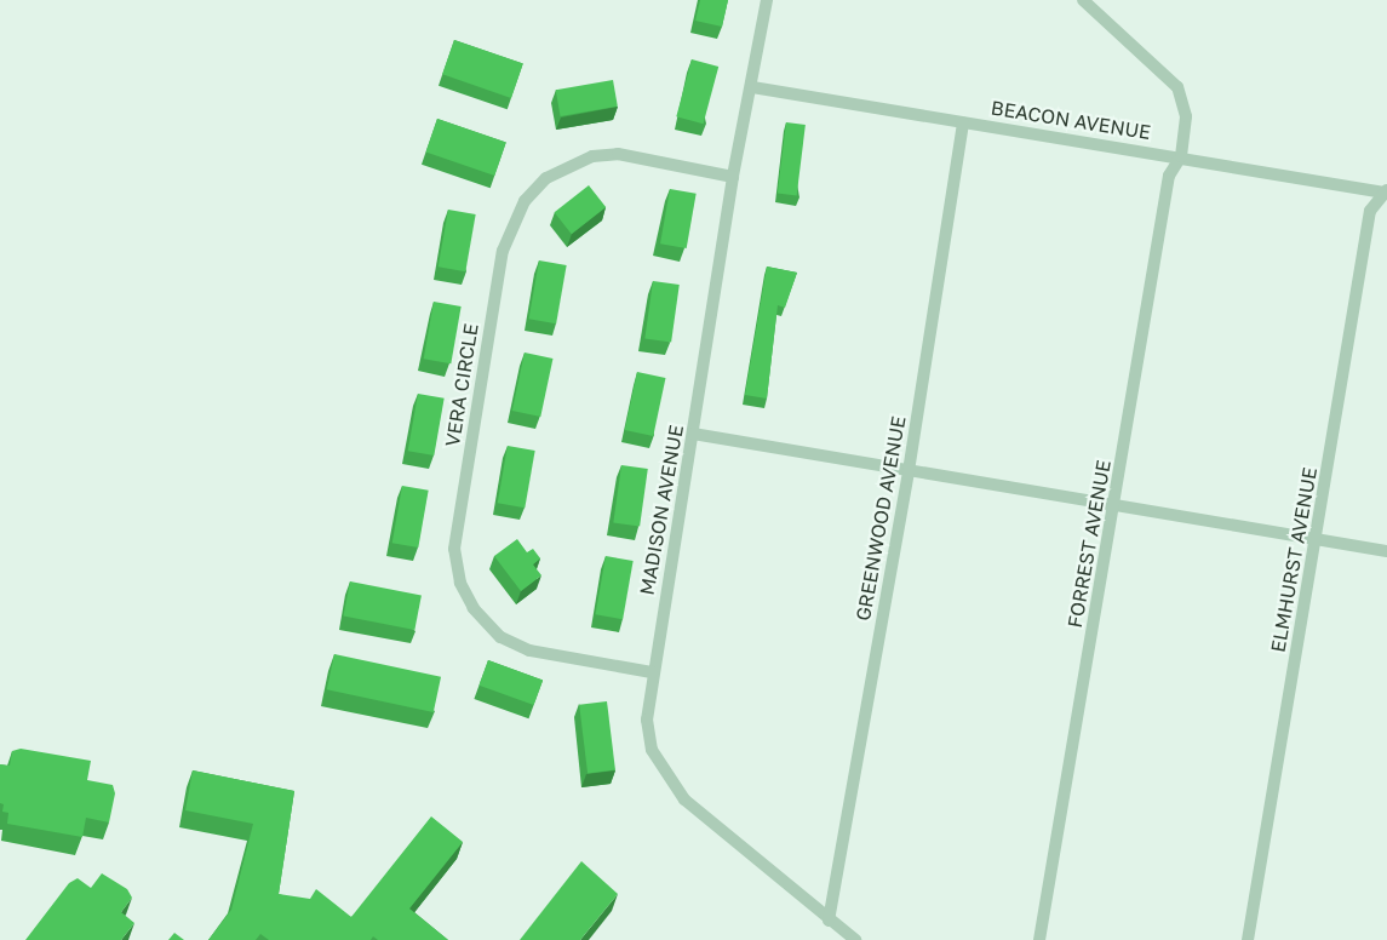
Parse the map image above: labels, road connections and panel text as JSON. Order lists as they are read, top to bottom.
{
  "streets": {
    "street": [
      "BEACON AVENUE",
      "VERA CIRCLE",
      "MADISON AVENUE",
      "GREENWOOD AVENUE",
      "FORREST AVENUE",
      "ELMHURST AVENUE"
    ]
  },
  "crossings": [
    ["BEACON AVENUE", "MADISON AVENUE"],
    ["BEACON AVENUE", "GREENWOOD AVENUE"],
    ["BEACON AVENUE", "FORREST AVENUE"],
    ["BEACON AVENUE", "ELMHURST AVENUE"],
    ["VERA CIRCLE", "MADISON AVENUE"],
    ["MADISON AVENUE", "GREENWOOD AVENUE"]
  ]
}
